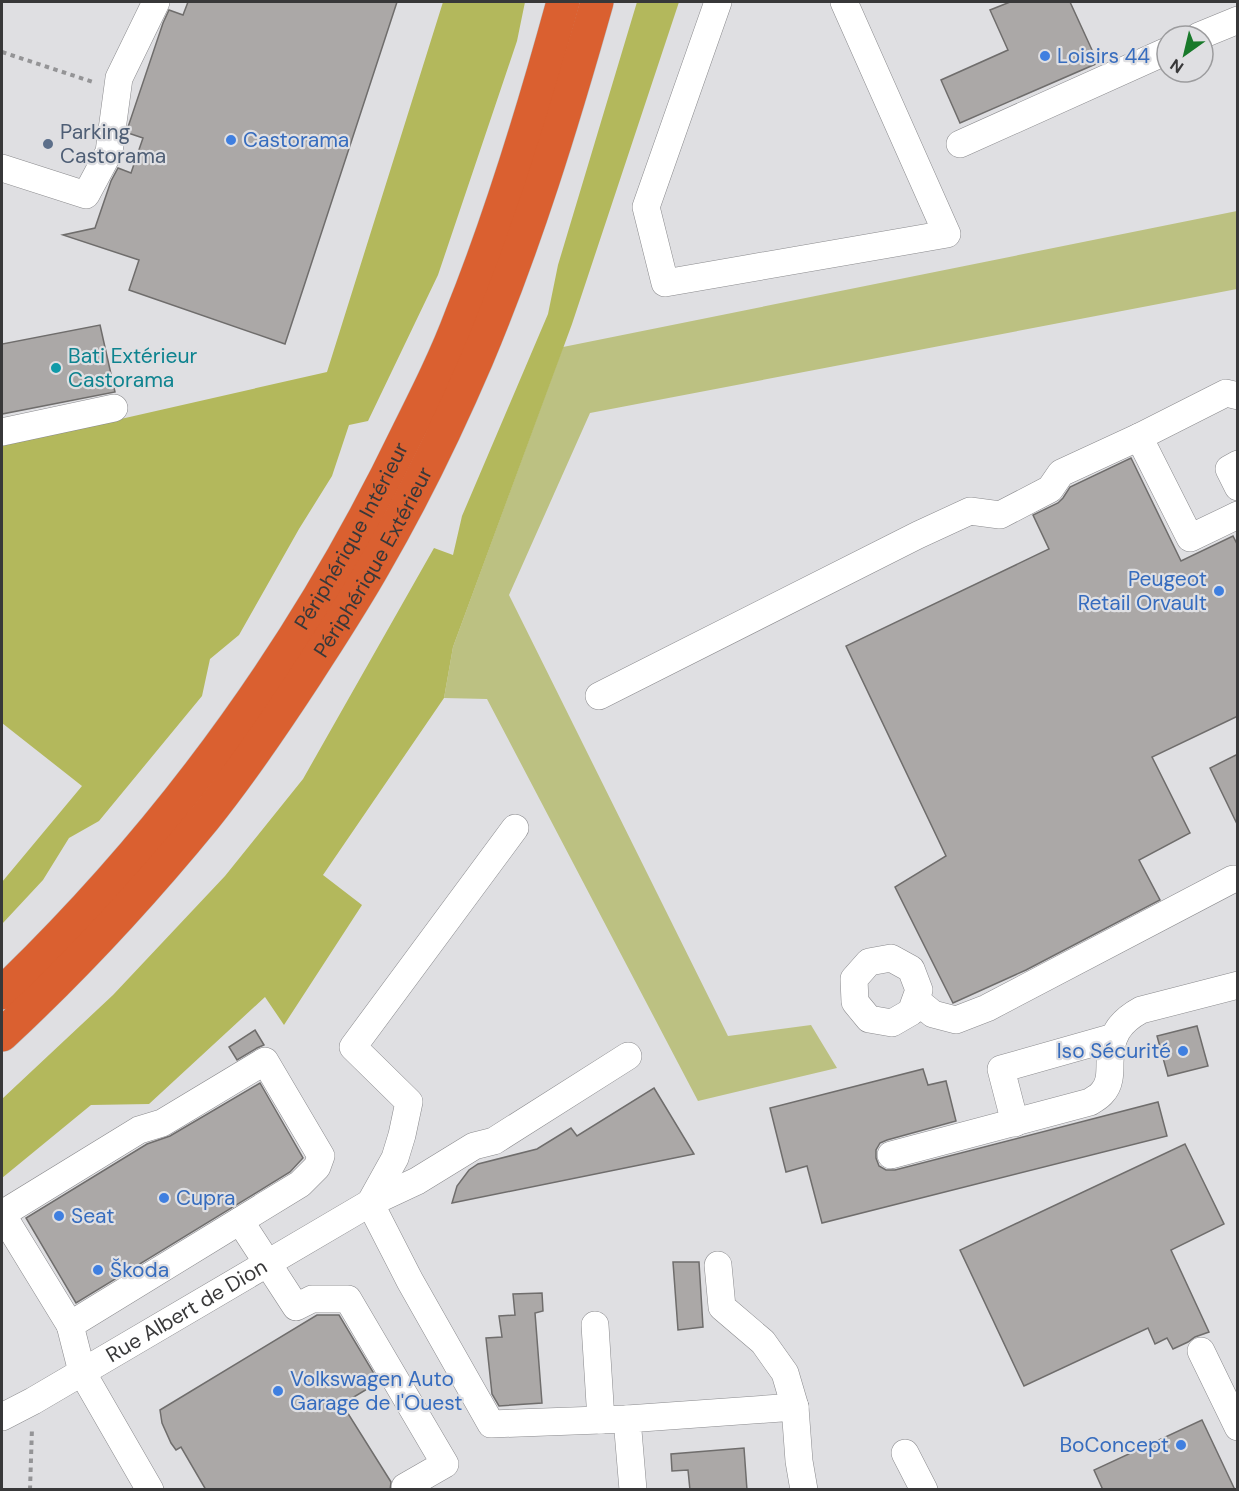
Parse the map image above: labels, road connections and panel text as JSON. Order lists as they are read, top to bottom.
{
  "streets": {
    "highway": ["Périphérique Intérieur", "Périphérique Extérieur"],
    "street": ["Rue Albert de Dion"]
  },
  "places": [
    "Loisirs 44",
    "Castorama",
    "Parking Castorama",
    "Bati Extérieur Castorama",
    "Peugeot Retail Orvault",
    "Iso Sécurité",
    "Cupra",
    "Seat",
    "Škoda",
    "Volkswagen Auto Garage de l'Ouest",
    "BoConcept"
  ],
  "north": "bottom left"
}
